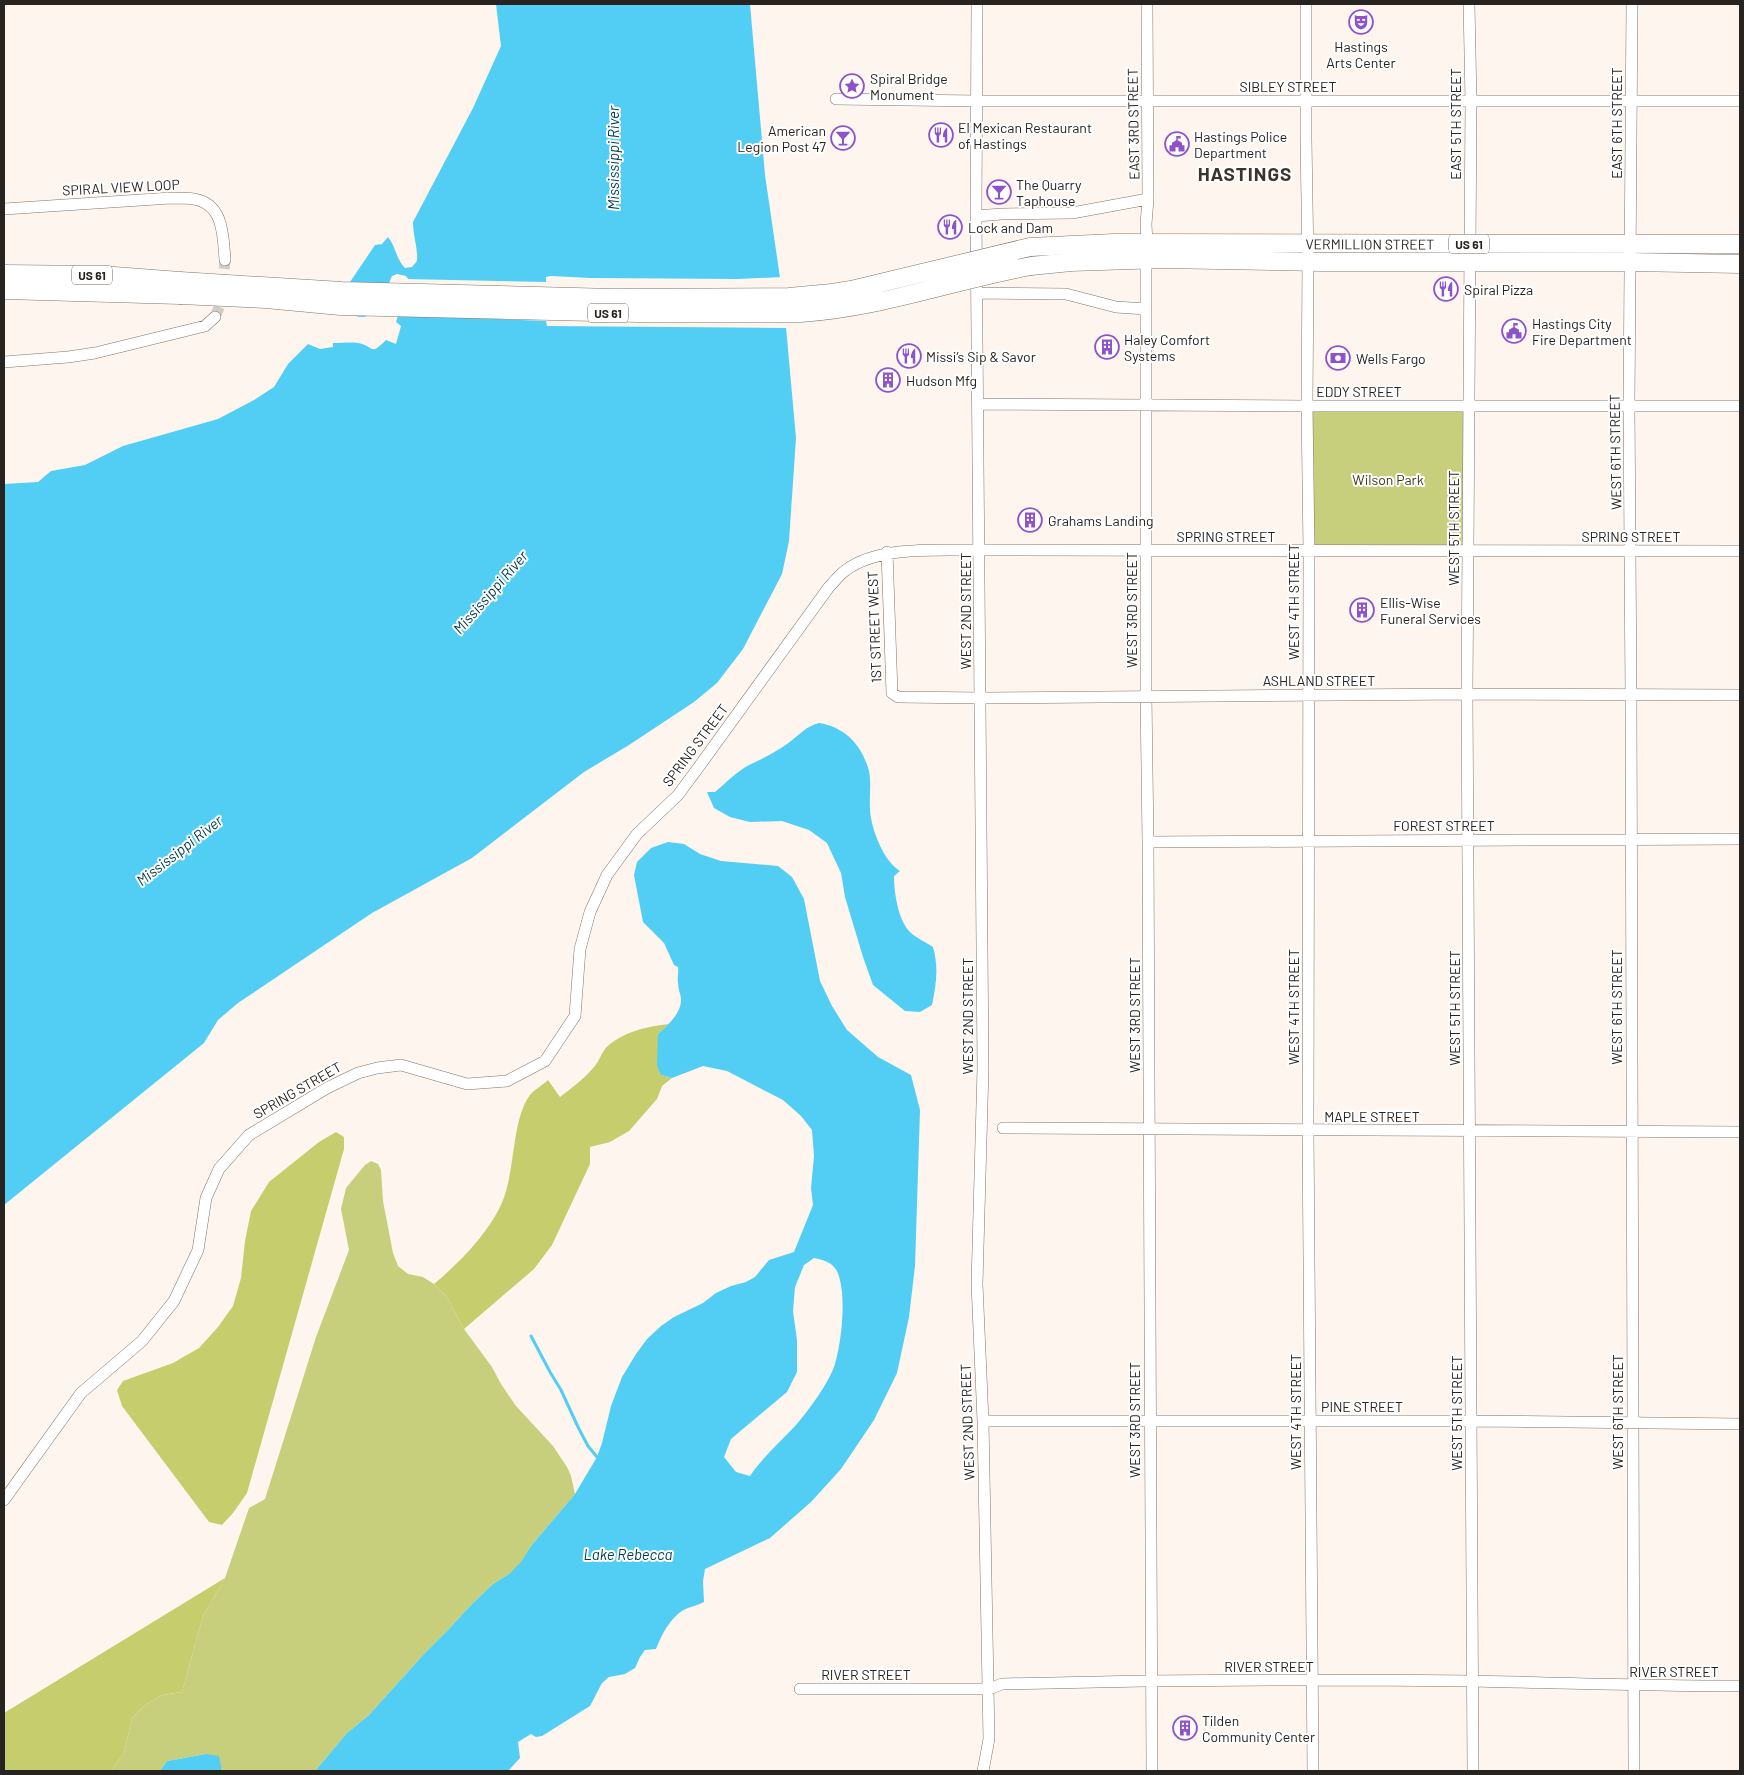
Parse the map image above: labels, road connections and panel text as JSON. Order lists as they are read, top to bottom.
{
  "streets": {
    "highway": ["VERMILLION STREET", "US 61"],
    "street": [
      "SIBLEY STREET",
      "EAST 6TH STREET",
      "EAST 3RD STREET",
      "EAST 5TH STREET",
      "SPIRAL VIEW LOOP",
      "EDDY STREET",
      "WEST 6TH STREET",
      "WEST 5TH STREET",
      "SPRING STREET",
      "WEST 4TH STREET",
      "WEST 3RD STREET",
      "WEST 2ND STREET",
      "1ST STREET WEST",
      "ASHLAND STREET",
      "FOREST STREET",
      "MAPLE STREET",
      "PINE STREET",
      "RIVER STREET"
    ]
  },
  "crossings": [
    ["SIBLEY STREET", "EAST 6TH STREET"],
    ["SIBLEY STREET", "EAST 3RD STREET"],
    ["SIBLEY STREET", "EAST 5TH STREET"],
    ["SIBLEY STREET", "WEST 4TH STREET"],
    ["SIBLEY STREET", "WEST 2ND STREET"],
    ["EAST 6TH STREET", "VERMILLION STREET"],
    ["EAST 6TH STREET", "WEST 6TH STREET"],
    ["EAST 3RD STREET", "VERMILLION STREET"],
    ["EAST 3RD STREET", "WEST 3RD STREET"],
    ["EAST 5TH STREET", "VERMILLION STREET"],
    ["EAST 5TH STREET", "WEST 5TH STREET"],
    ["VERMILLION STREET", "US 61"],
    ["VERMILLION STREET", "WEST 6TH STREET"],
    ["VERMILLION STREET", "WEST 5TH STREET"],
    ["VERMILLION STREET", "WEST 4TH STREET"],
    ["VERMILLION STREET", "WEST 3RD STREET"],
    ["EDDY STREET", "WEST 6TH STREET"],
    ["EDDY STREET", "WEST 5TH STREET"],
    ["EDDY STREET", "WEST 4TH STREET"],
    ["EDDY STREET", "WEST 3RD STREET"],
    ["EDDY STREET", "WEST 2ND STREET"],
    ["WEST 6TH STREET", "SPRING STREET"],
    ["WEST 6TH STREET", "ASHLAND STREET"],
    ["WEST 6TH STREET", "FOREST STREET"],
    ["WEST 6TH STREET", "MAPLE STREET"],
    ["WEST 6TH STREET", "PINE STREET"],
    ["WEST 6TH STREET", "RIVER STREET"],
    ["WEST 5TH STREET", "SPRING STREET"],
    ["WEST 5TH STREET", "ASHLAND STREET"],
    ["WEST 5TH STREET", "FOREST STREET"],
    ["WEST 5TH STREET", "MAPLE STREET"],
    ["WEST 5TH STREET", "PINE STREET"],
    ["WEST 5TH STREET", "RIVER STREET"],
    ["SPRING STREET", "WEST 4TH STREET"],
    ["SPRING STREET", "WEST 3RD STREET"],
    ["SPRING STREET", "WEST 2ND STREET"],
    ["SPRING STREET", "1ST STREET WEST"],
    ["WEST 4TH STREET", "ASHLAND STREET"],
    ["WEST 4TH STREET", "FOREST STREET"],
    ["WEST 4TH STREET", "MAPLE STREET"],
    ["WEST 4TH STREET", "PINE STREET"],
    ["WEST 4TH STREET", "RIVER STREET"],
    ["WEST 3RD STREET", "ASHLAND STREET"],
    ["WEST 3RD STREET", "FOREST STREET"],
    ["WEST 3RD STREET", "MAPLE STREET"],
    ["WEST 3RD STREET", "PINE STREET"],
    ["WEST 3RD STREET", "RIVER STREET"],
    ["WEST 2ND STREET", "ASHLAND STREET"],
    ["WEST 2ND STREET", "PINE STREET"],
    ["WEST 2ND STREET", "RIVER STREET"],
    ["1ST STREET WEST", "ASHLAND STREET"]
  ],
  "districts": ["HASTINGS"],
  "water": ["Mississippi River", "Lake Rebecca"],
  "parks": ["Wilson Park"],
  "places": {
    "theatre": ["Hastings Arts Center"],
    "place": ["Spiral Bridge Monument"],
    "restaurant": [
      "El Mexican Restaurant of Hastings",
      "Lock and Dam",
      "Spiral Pizza",
      "Missi’s Sip & Savor"
    ],
    "bar": ["American Legion Post 47", "The Quarry Taphouse"],
    "public building": ["Hastings Police Department", "Hastings City Fire Department"],
    "building": [
      "Haley Comfort Systems",
      "Hudson Mfg",
      "Grahams Landing",
      "Ellis-Wise Funeral Services",
      "Tilden Community Center"
    ],
    "bank": ["Wells Fargo"]
  }
}
